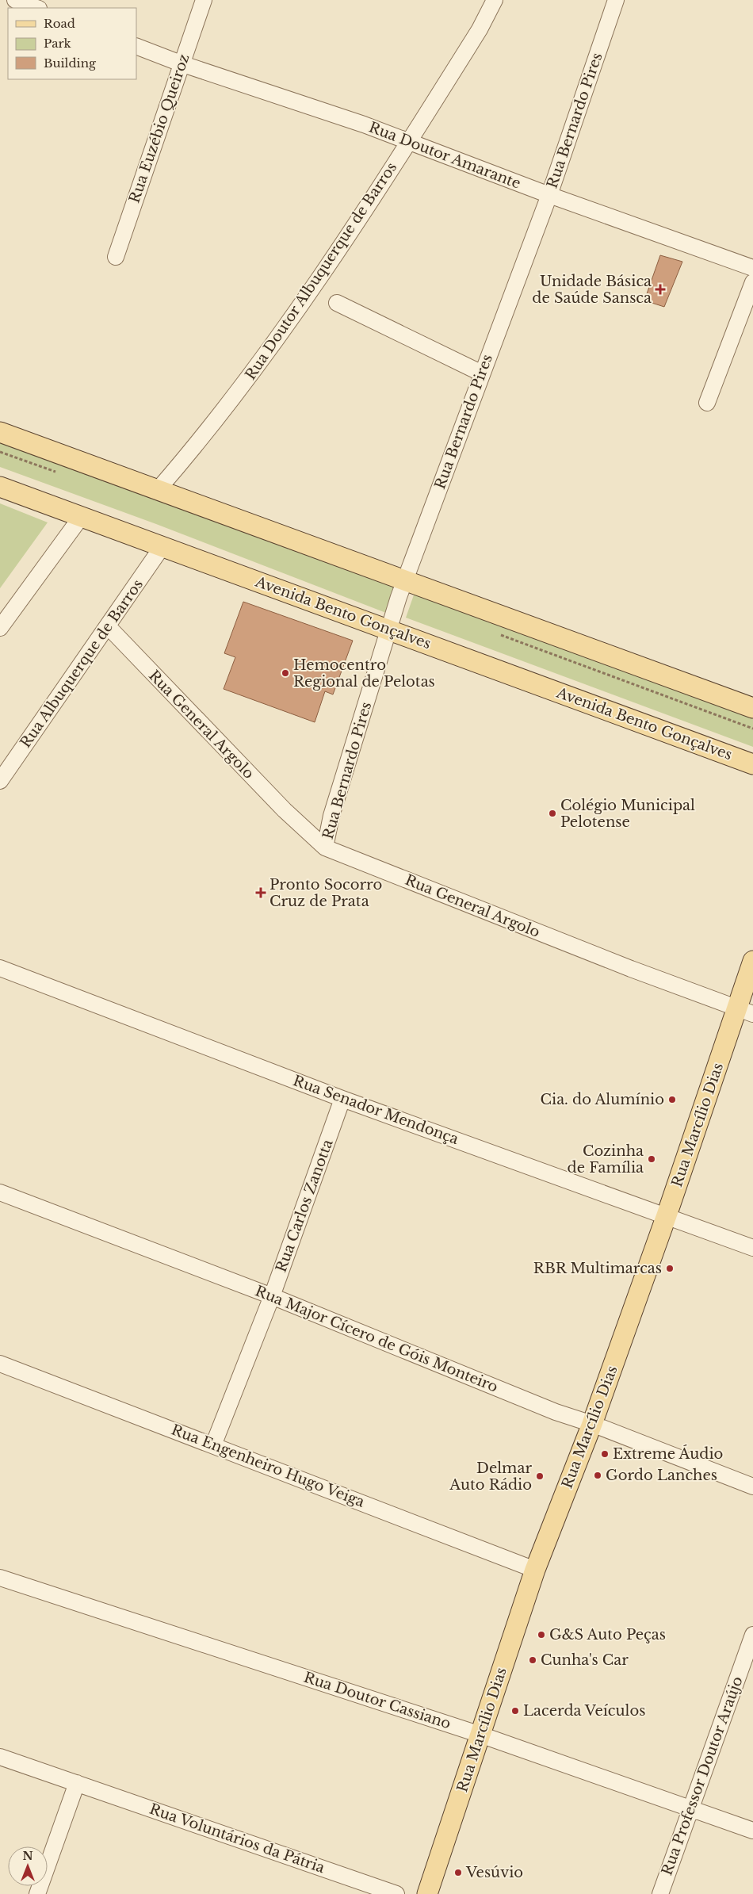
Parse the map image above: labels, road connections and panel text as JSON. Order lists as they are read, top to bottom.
{
  "streets": {
    "main road": ["Avenida Bento Gonçalves", "Rua Marcílio Dias"],
    "street": [
      "Rua Bernardo Pires",
      "Rua Euzébio Queiroz",
      "Rua Doutor Amarante",
      "Rua Doutor Albuquerque de Barros",
      "Rua Albuquerque de Barros",
      "Rua General Argolo",
      "Rua Senador Mendonça",
      "Rua Carlos Zanotta",
      "Rua Major Cícero de Góis Monteiro",
      "Rua Engenheiro Hugo Veiga",
      "Rua Doutor Cassiano",
      "Rua Professor Doutor Araújo",
      "Rua Voluntários da Pátria"
    ]
  },
  "crossings": [
    ["Rua Bernardo Pires", "Rua Doutor Amarante"],
    ["Rua Bernardo Pires", "Avenida Bento Gonçalves"],
    ["Rua Bernardo Pires", "Rua General Argolo"],
    ["Rua Euzébio Queiroz", "Rua Doutor Amarante"],
    ["Rua Doutor Amarante", "Rua Doutor Albuquerque de Barros"],
    ["Avenida Bento Gonçalves", "Rua Albuquerque de Barros"],
    ["Rua Albuquerque de Barros", "Rua General Argolo"],
    ["Rua General Argolo", "Rua Marcílio Dias"],
    ["Rua Senador Mendonça", "Rua Marcílio Dias"],
    ["Rua Senador Mendonça", "Rua Carlos Zanotta"],
    ["Rua Marcílio Dias", "Rua Major Cícero de Góis Monteiro"],
    ["Rua Marcílio Dias", "Rua Engenheiro Hugo Veiga"],
    ["Rua Marcílio Dias", "Rua Doutor Cassiano"],
    ["Rua Carlos Zanotta", "Rua Major Cícero de Góis Monteiro"],
    ["Rua Carlos Zanotta", "Rua Engenheiro Hugo Veiga"],
    ["Rua Doutor Cassiano", "Rua Professor Doutor Araújo"]
  ],
  "places": {
    "health": ["Unidade Básica de Saúde Sansca", "Pronto Socorro Cruz de Prata"],
    "other": [
      "Hemocentro Regional de Pelotas",
      "Colégio Municipal Pelotense",
      "Cia. do Alumínio",
      "Cozinha de Família",
      "RBR Multimarcas",
      "Extreme Áudio",
      "Gordo Lanches",
      "Delmar Auto Rádio",
      "G&S Auto Peças",
      "Cunha's Car",
      "Lacerda Veículos",
      "Vesúvio"
    ]
  },
  "legend": ["Road", "Park", "Building"],
  "north": "top"
}
